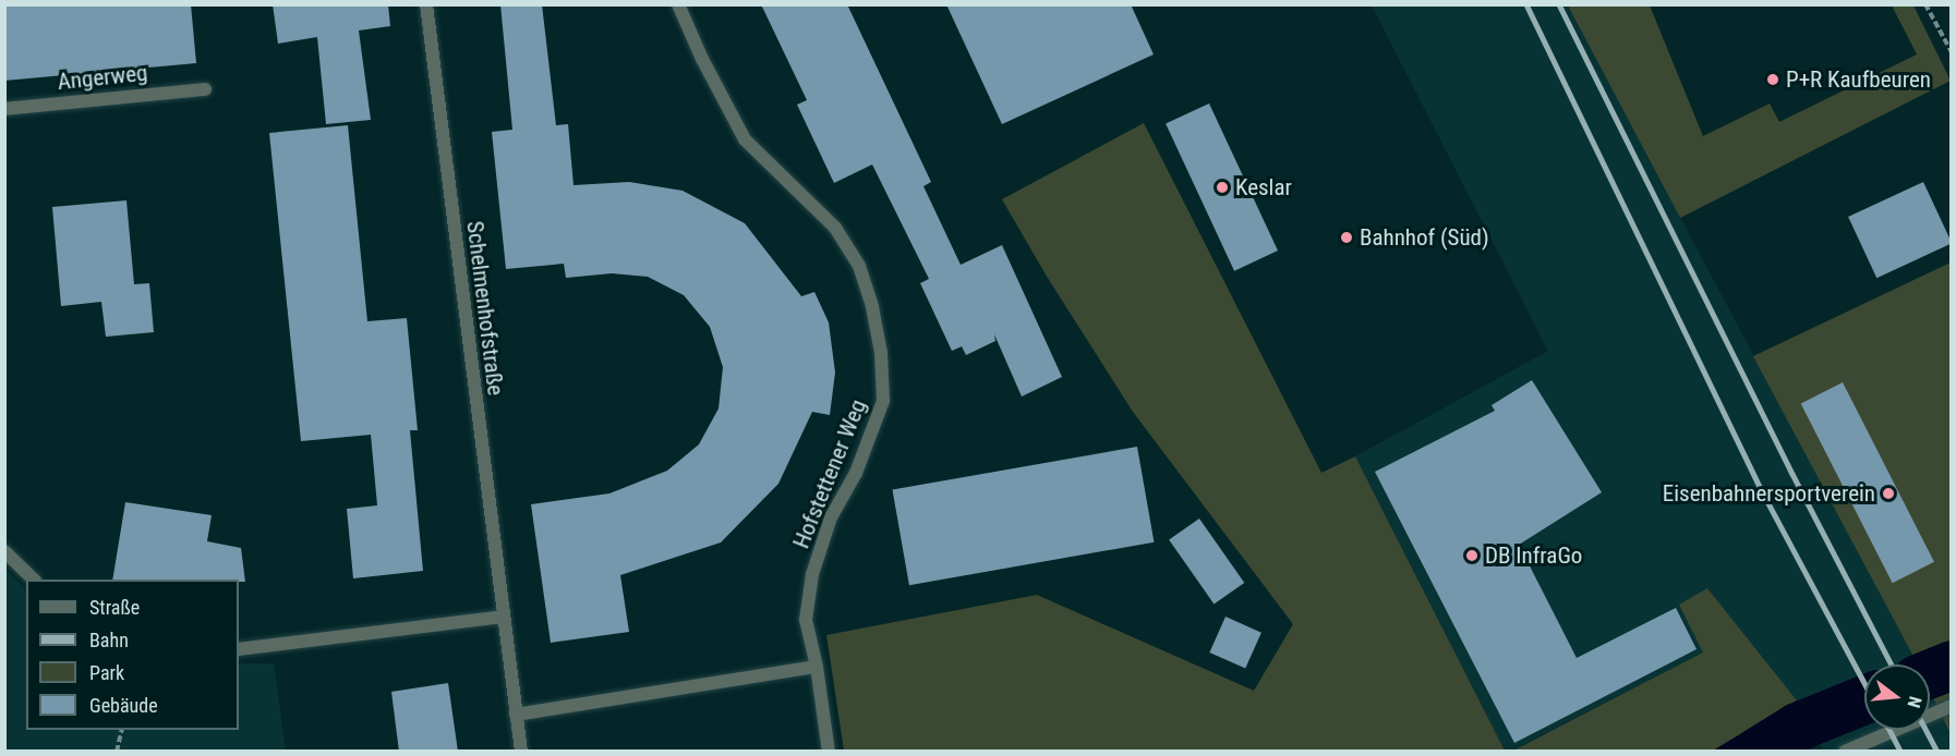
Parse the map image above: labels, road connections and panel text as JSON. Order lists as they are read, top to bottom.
{
  "streets": {
    "street": ["Angerweg", "Schelmenhofstraße", "Hofstettener Weg"]
  },
  "places": [
    "P+R Kaufbeuren",
    "Keslar",
    "Bahnhof (Süd)",
    "Eisenbahnersportverein",
    "DB InfraGo"
  ],
  "legend": [
    "Straße",
    "Bahn",
    "Park",
    "Gebäude"
  ],
  "north": "right"
}
